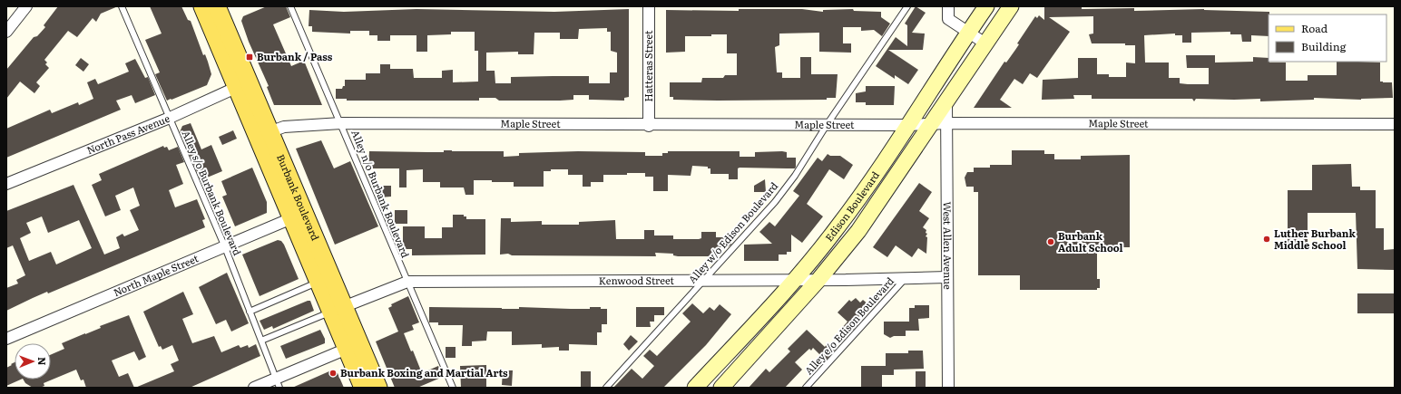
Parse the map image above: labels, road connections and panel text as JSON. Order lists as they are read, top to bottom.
{
  "streets": {
    "main road": ["Burbank Boulevard", "Edison Boulevard"],
    "street": [
      "Hatteras Street",
      "Maple Street",
      "North Pass Avenue",
      "West Allen Avenue",
      "North Maple Street",
      "Kenwood Street"
    ],
    "lane": [
      "Alley s/o Burbank Boulevard",
      "Alley n/o Burbank Boulevard",
      "Alley w/o Edison Boulevard",
      "Alley e/o Edison Boulevard"
    ]
  },
  "crossings": [
    ["Hatteras Street", "Maple Street"],
    ["Maple Street", "Alley n/o Burbank Boulevard"],
    ["Maple Street", "Burbank Boulevard"],
    ["Maple Street", "Edison Boulevard"],
    ["Maple Street", "Alley w/o Edison Boulevard"],
    ["Maple Street", "West Allen Avenue"],
    ["North Pass Avenue", "Alley s/o Burbank Boulevard"],
    ["North Pass Avenue", "Burbank Boulevard"],
    ["Alley s/o Burbank Boulevard", "North Maple Street"],
    ["Alley n/o Burbank Boulevard", "Kenwood Street"],
    ["Burbank Boulevard", "North Maple Street"],
    ["Burbank Boulevard", "Kenwood Street"],
    ["Edison Boulevard", "West Allen Avenue"],
    ["Edison Boulevard", "Kenwood Street"],
    ["Alley w/o Edison Boulevard", "Kenwood Street"],
    ["West Allen Avenue", "Kenwood Street"],
    ["Kenwood Street", "Alley e/o Edison Boulevard"]
  ],
  "places": {
    "transit": ["Burbank / Pass"],
    "other": ["Luther Burbank Middle School", "Burbank Adult School", "Burbank Boxing and Martial Arts"]
  },
  "legend": ["Road", "Building"],
  "north": "right"
}
